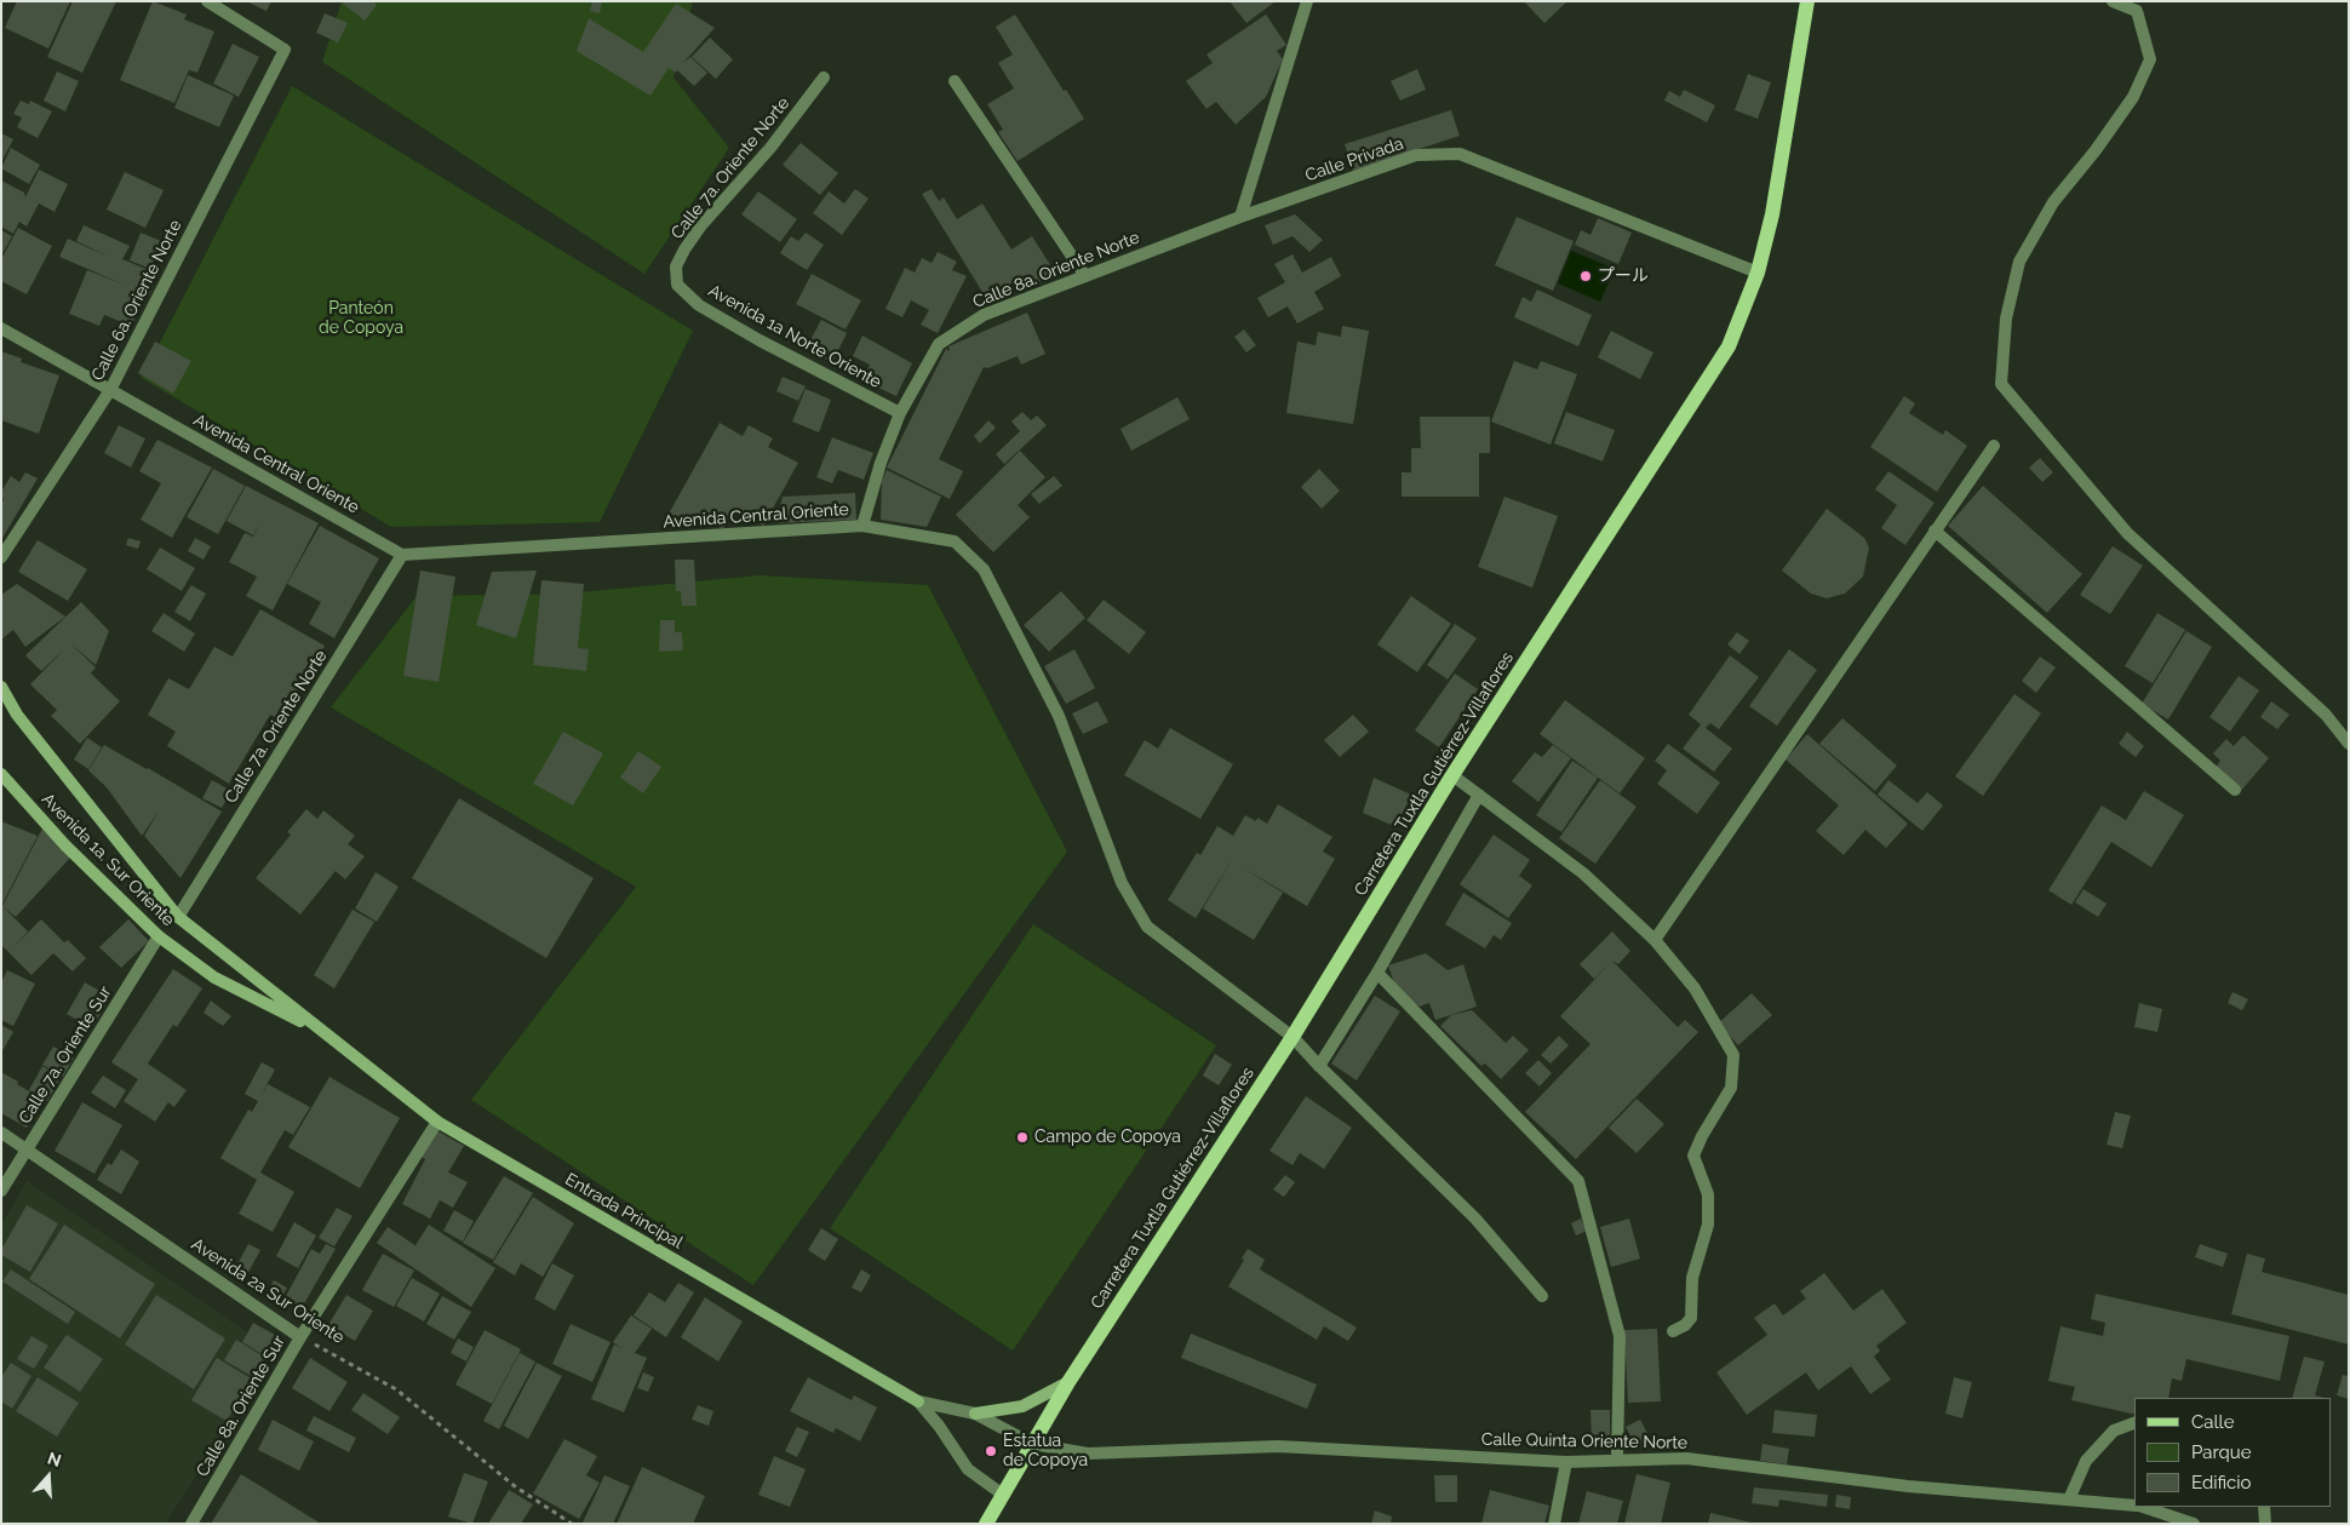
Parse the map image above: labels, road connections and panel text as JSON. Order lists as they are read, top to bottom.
{
  "streets": {
    "main road": ["Carretera Tuxtla Gutiérrez-Villaflores"],
    "street": [
      "Calle Privada",
      "Calle 7a. Oriente Norte",
      "Calle 8a. Oriente Norte",
      "Calle 6a. Oriente Norte",
      "Avenida 1a Norte Oriente",
      "Avenida Central Oriente",
      "Avenida 1a. Sur Oriente",
      "Calle 7a. Oriente Sur",
      "Entrada Principal",
      "Avenida 2a Sur Oriente",
      "Calle 8a. Oriente Sur",
      "Calle Quinta Oriente Norte"
    ]
  },
  "crossings": [
    ["Calle Privada", "Calle 8a. Oriente Norte"],
    ["Calle Privada", "Carretera Tuxtla Gutiérrez-Villaflores"],
    ["Calle 7a. Oriente Norte", "Avenida 1a Norte Oriente"],
    ["Calle 7a. Oriente Norte", "Avenida Central Oriente"],
    ["Calle 8a. Oriente Norte", "Avenida 1a Norte Oriente"],
    ["Calle 8a. Oriente Norte", "Avenida Central Oriente"],
    ["Calle 6a. Oriente Norte", "Avenida Central Oriente"],
    ["Avenida Central Oriente", "Carretera Tuxtla Gutiérrez-Villaflores"],
    ["Carretera Tuxtla Gutiérrez-Villaflores", "Calle Quinta Oriente Norte"],
    ["Avenida 1a. Sur Oriente", "Calle 7a. Oriente Sur"],
    ["Avenida 1a. Sur Oriente", "Entrada Principal"],
    ["Calle 7a. Oriente Sur", "Avenida 2a Sur Oriente"],
    ["Entrada Principal", "Calle 8a. Oriente Sur"],
    ["Entrada Principal", "Calle Quinta Oriente Norte"],
    ["Avenida 2a Sur Oriente", "Calle 8a. Oriente Sur"]
  ],
  "parks": ["Panteón de Copoya"],
  "places": ["プール", "Campo de Copoya", "Estatua de Copoya"],
  "legend": ["Calle", "Parque", "Edificio"],
  "north": "top"
}
